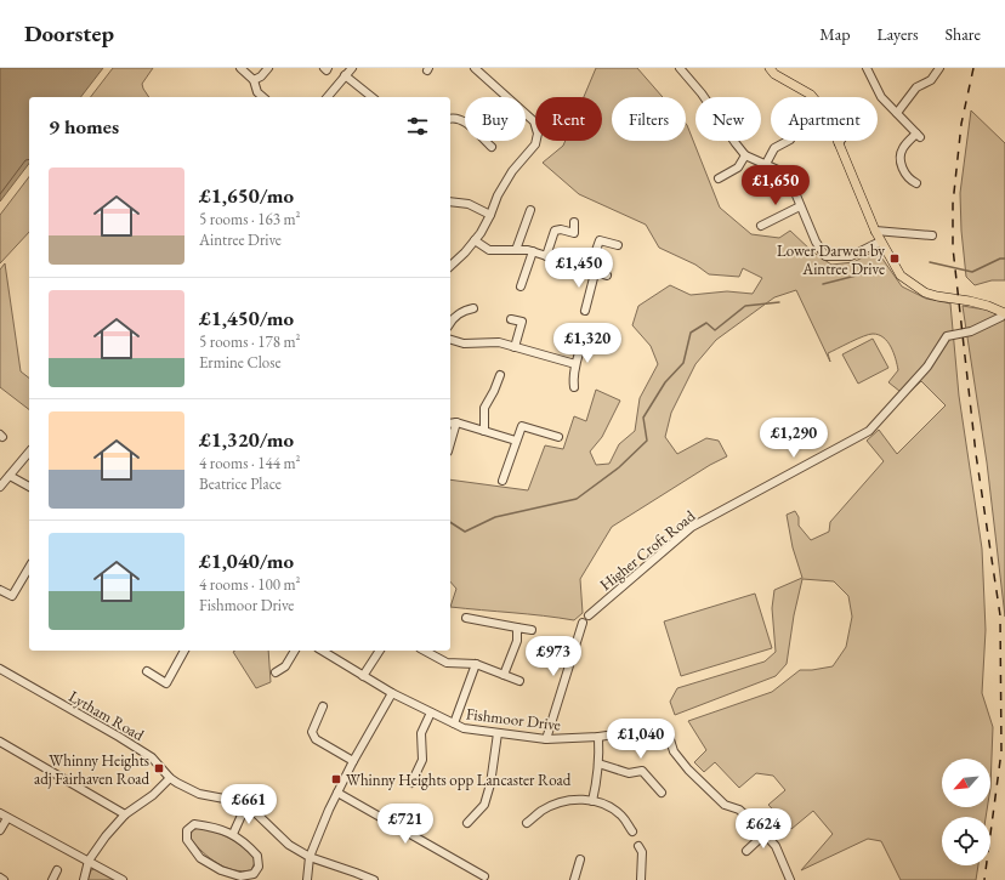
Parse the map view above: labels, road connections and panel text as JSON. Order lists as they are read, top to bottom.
{
  "streets": {
    "street": ["Higher Croft Road", "Lytham Road", "Fishmoor Drive"]
  },
  "places": {
    "transit": ["Lower Darwen by Aintree Drive", "Whinny Heights adj Fairhaven Road", "Whinny Heights opp Lancaster Road"]
  },
  "north": "bottom left",
  "page": {
    "header": "Doorstep",
    "nav": ["Map", "Layers", "Share"],
    "chip": [
      "Buy",
      "Rent",
      "Filters",
      "New",
      "Apartment"
    ],
    "heading": "9 homes",
    "list": [
      {
        "name": "£1,650/mo",
        "note": "5 rooms · 163 m² · Aintree Drive"
      },
      {
        "name": "£1,450/mo",
        "note": "5 rooms · 178 m² · Ermine Close"
      },
      {
        "name": "£1,320/mo",
        "note": "4 rooms · 144 m² · Beatrice Place"
      },
      {
        "name": "£1,040/mo",
        "note": "4 rooms · 100 m² · Fishmoor Drive"
      }
    ],
    "price": [
      "£1,650",
      "£1,450",
      "£1,320",
      "£1,290",
      "£973",
      "£1,040",
      "£661",
      "£721",
      "£624"
    ]
  }
}
